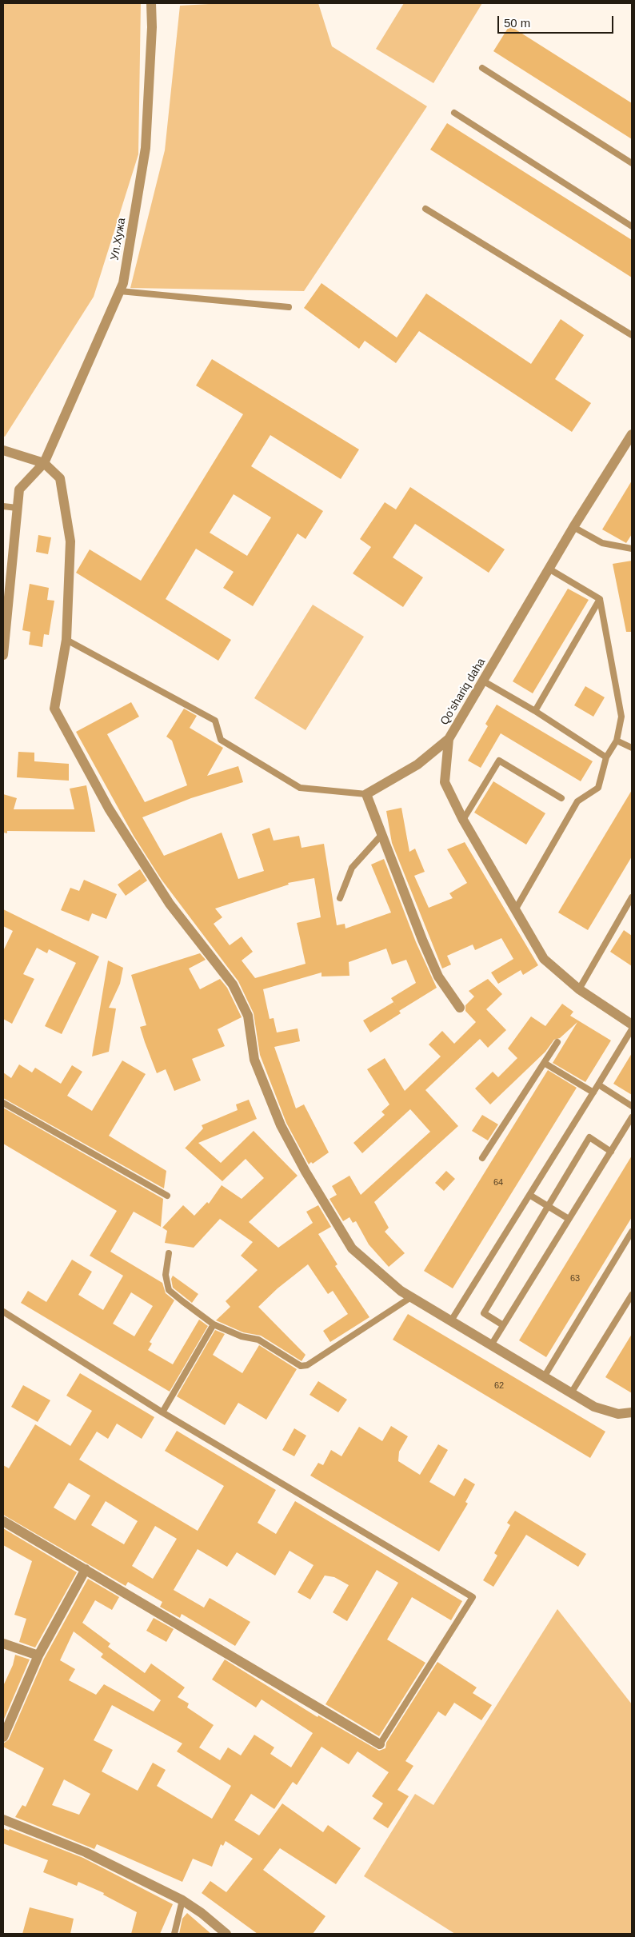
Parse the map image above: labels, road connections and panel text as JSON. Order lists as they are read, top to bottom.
{
  "streets": {
    "street": ["Ул.Хужа", "Qo'shariq daha"]
  },
  "house_numbers": ["64", "63", "62"],
  "scale_bar": "50 m"
}
